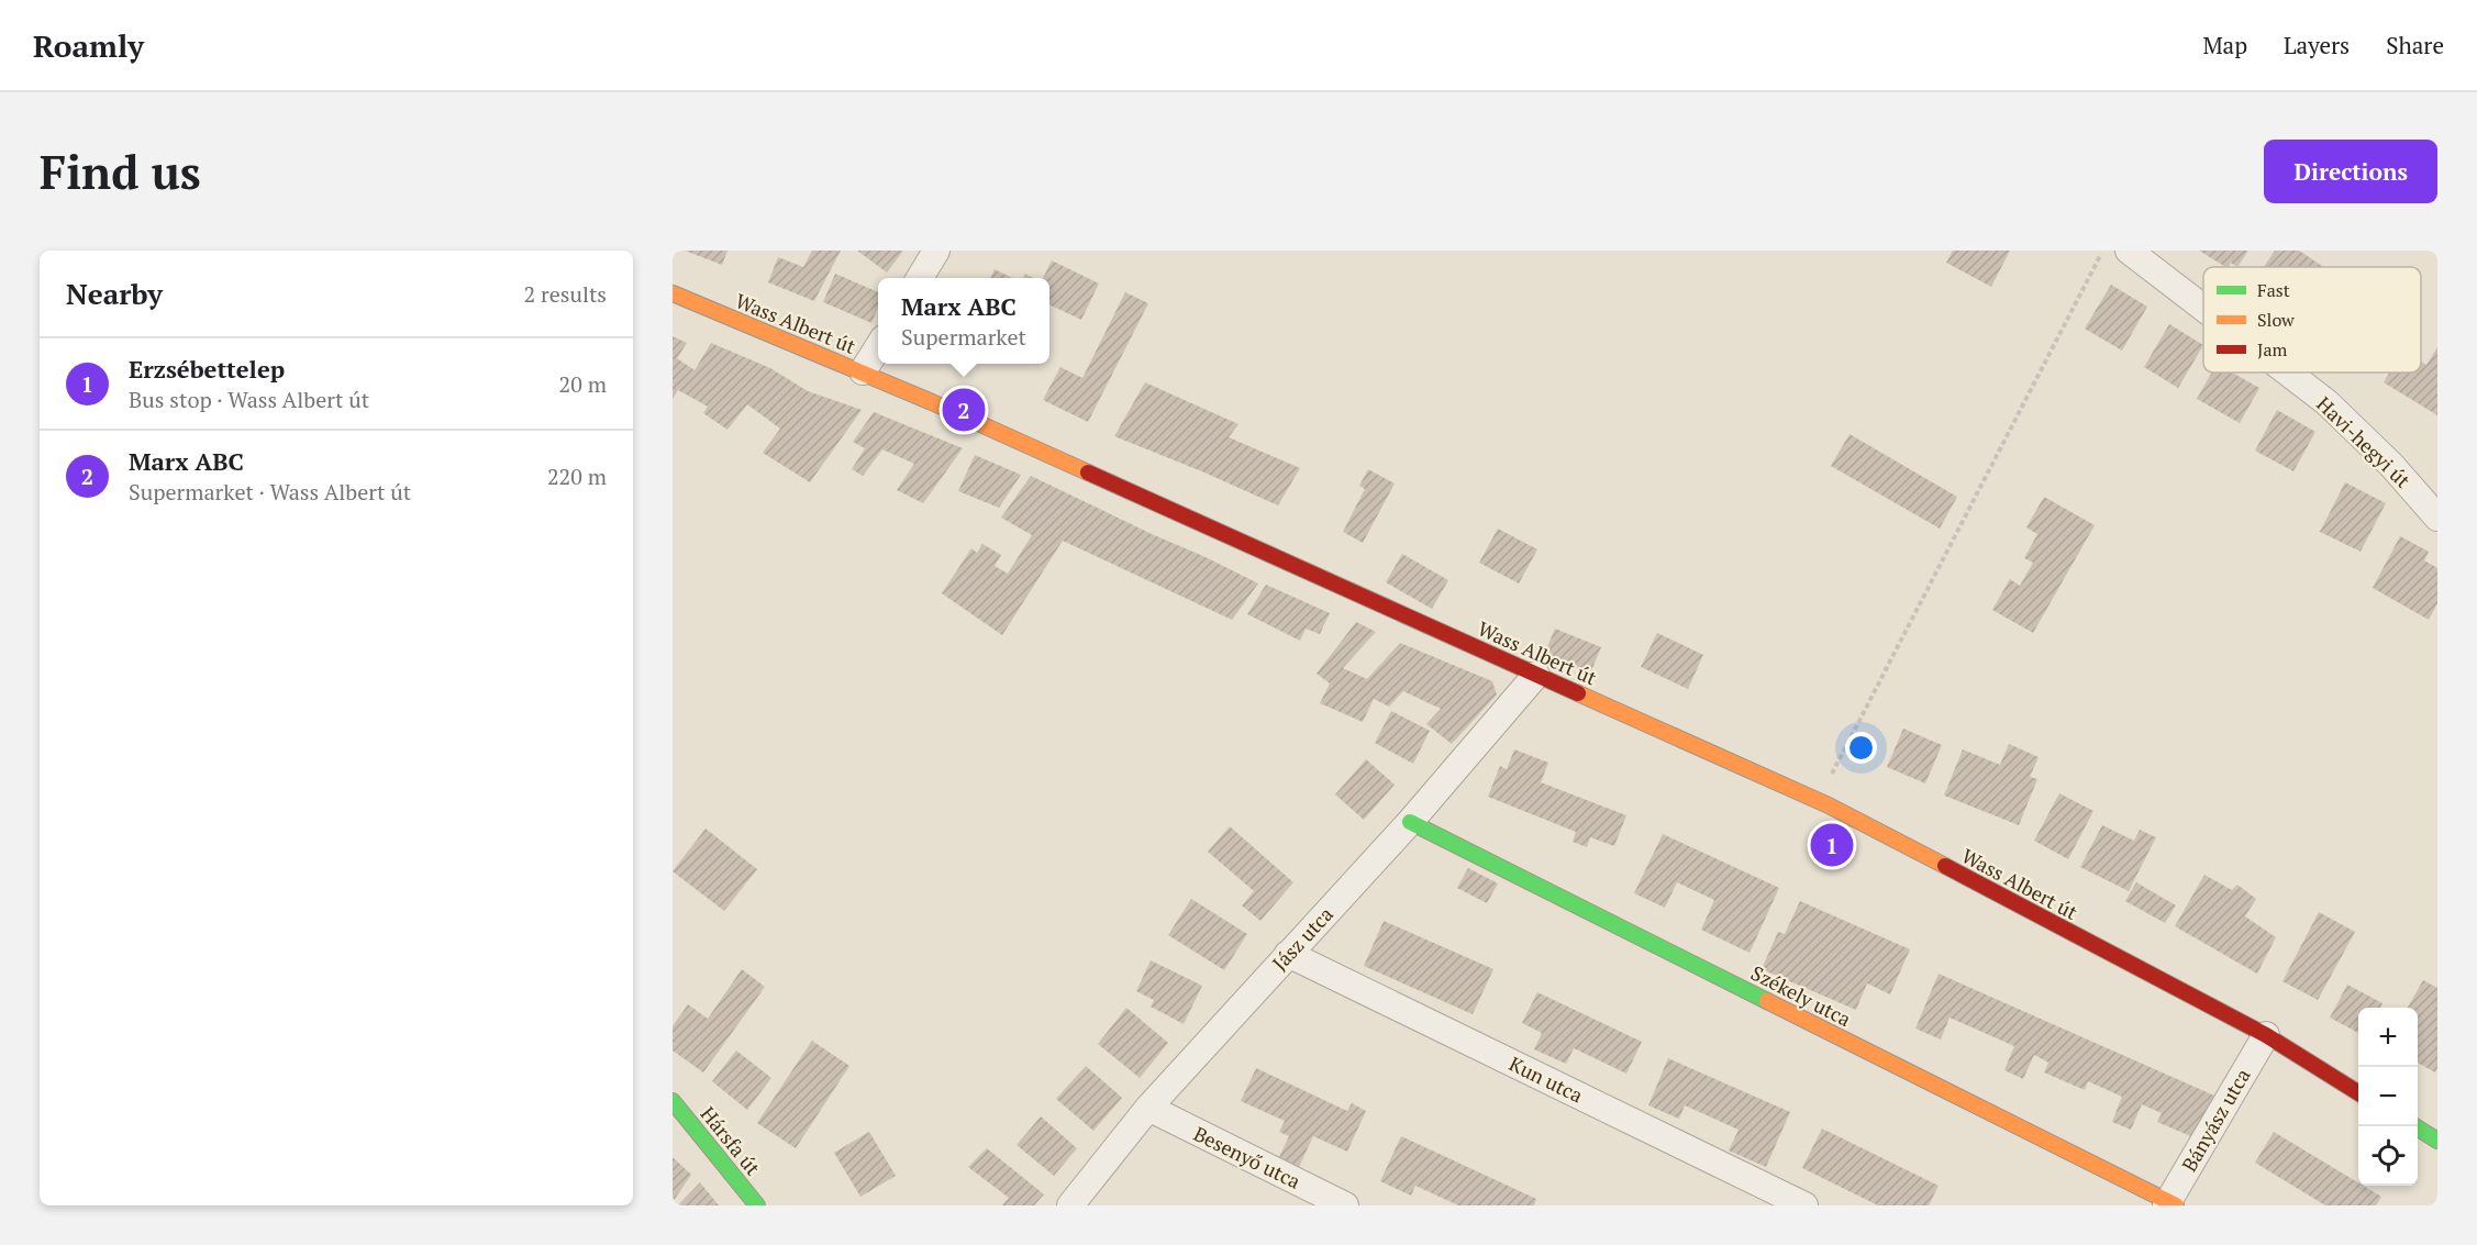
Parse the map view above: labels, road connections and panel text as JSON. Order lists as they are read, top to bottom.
{
  "streets": {
    "street": [
      "Wass Albert út",
      "Havi-hegyi út",
      "Jász utca",
      "Székely utca",
      "Kun utca",
      "Bányász utca",
      "Hársfa út",
      "Besenyő utca"
    ]
  },
  "crossings": [
    ["Wass Albert út", "Jász utca"],
    ["Wass Albert út", "Bányász utca"],
    ["Jász utca", "Székely utca"],
    ["Jász utca", "Kun utca"],
    ["Jász utca", "Besenyő utca"],
    ["Székely utca", "Bányász utca"]
  ],
  "legend": ["Fast", "Slow", "Jam"],
  "page": {
    "header": "Roamly",
    "nav": ["Map", "Layers", "Share"],
    "buttons": "Directions",
    "title": "Find us",
    "heading": ["Nearby", "2 results"],
    "popup": ["Marx ABC", "Supermarket"],
    "list": [
      {
        "mark": "1",
        "name": "Erzsébettelep",
        "note": "Bus stop · Wass Albert út",
        "value": "20 m"
      },
      {
        "mark": "2",
        "name": "Marx ABC",
        "note": "Supermarket · Wass Albert út",
        "value": "220 m"
      }
    ],
    "pins": ["2", "1"],
    "map_buttons": ["+", "−"]
  }
}
